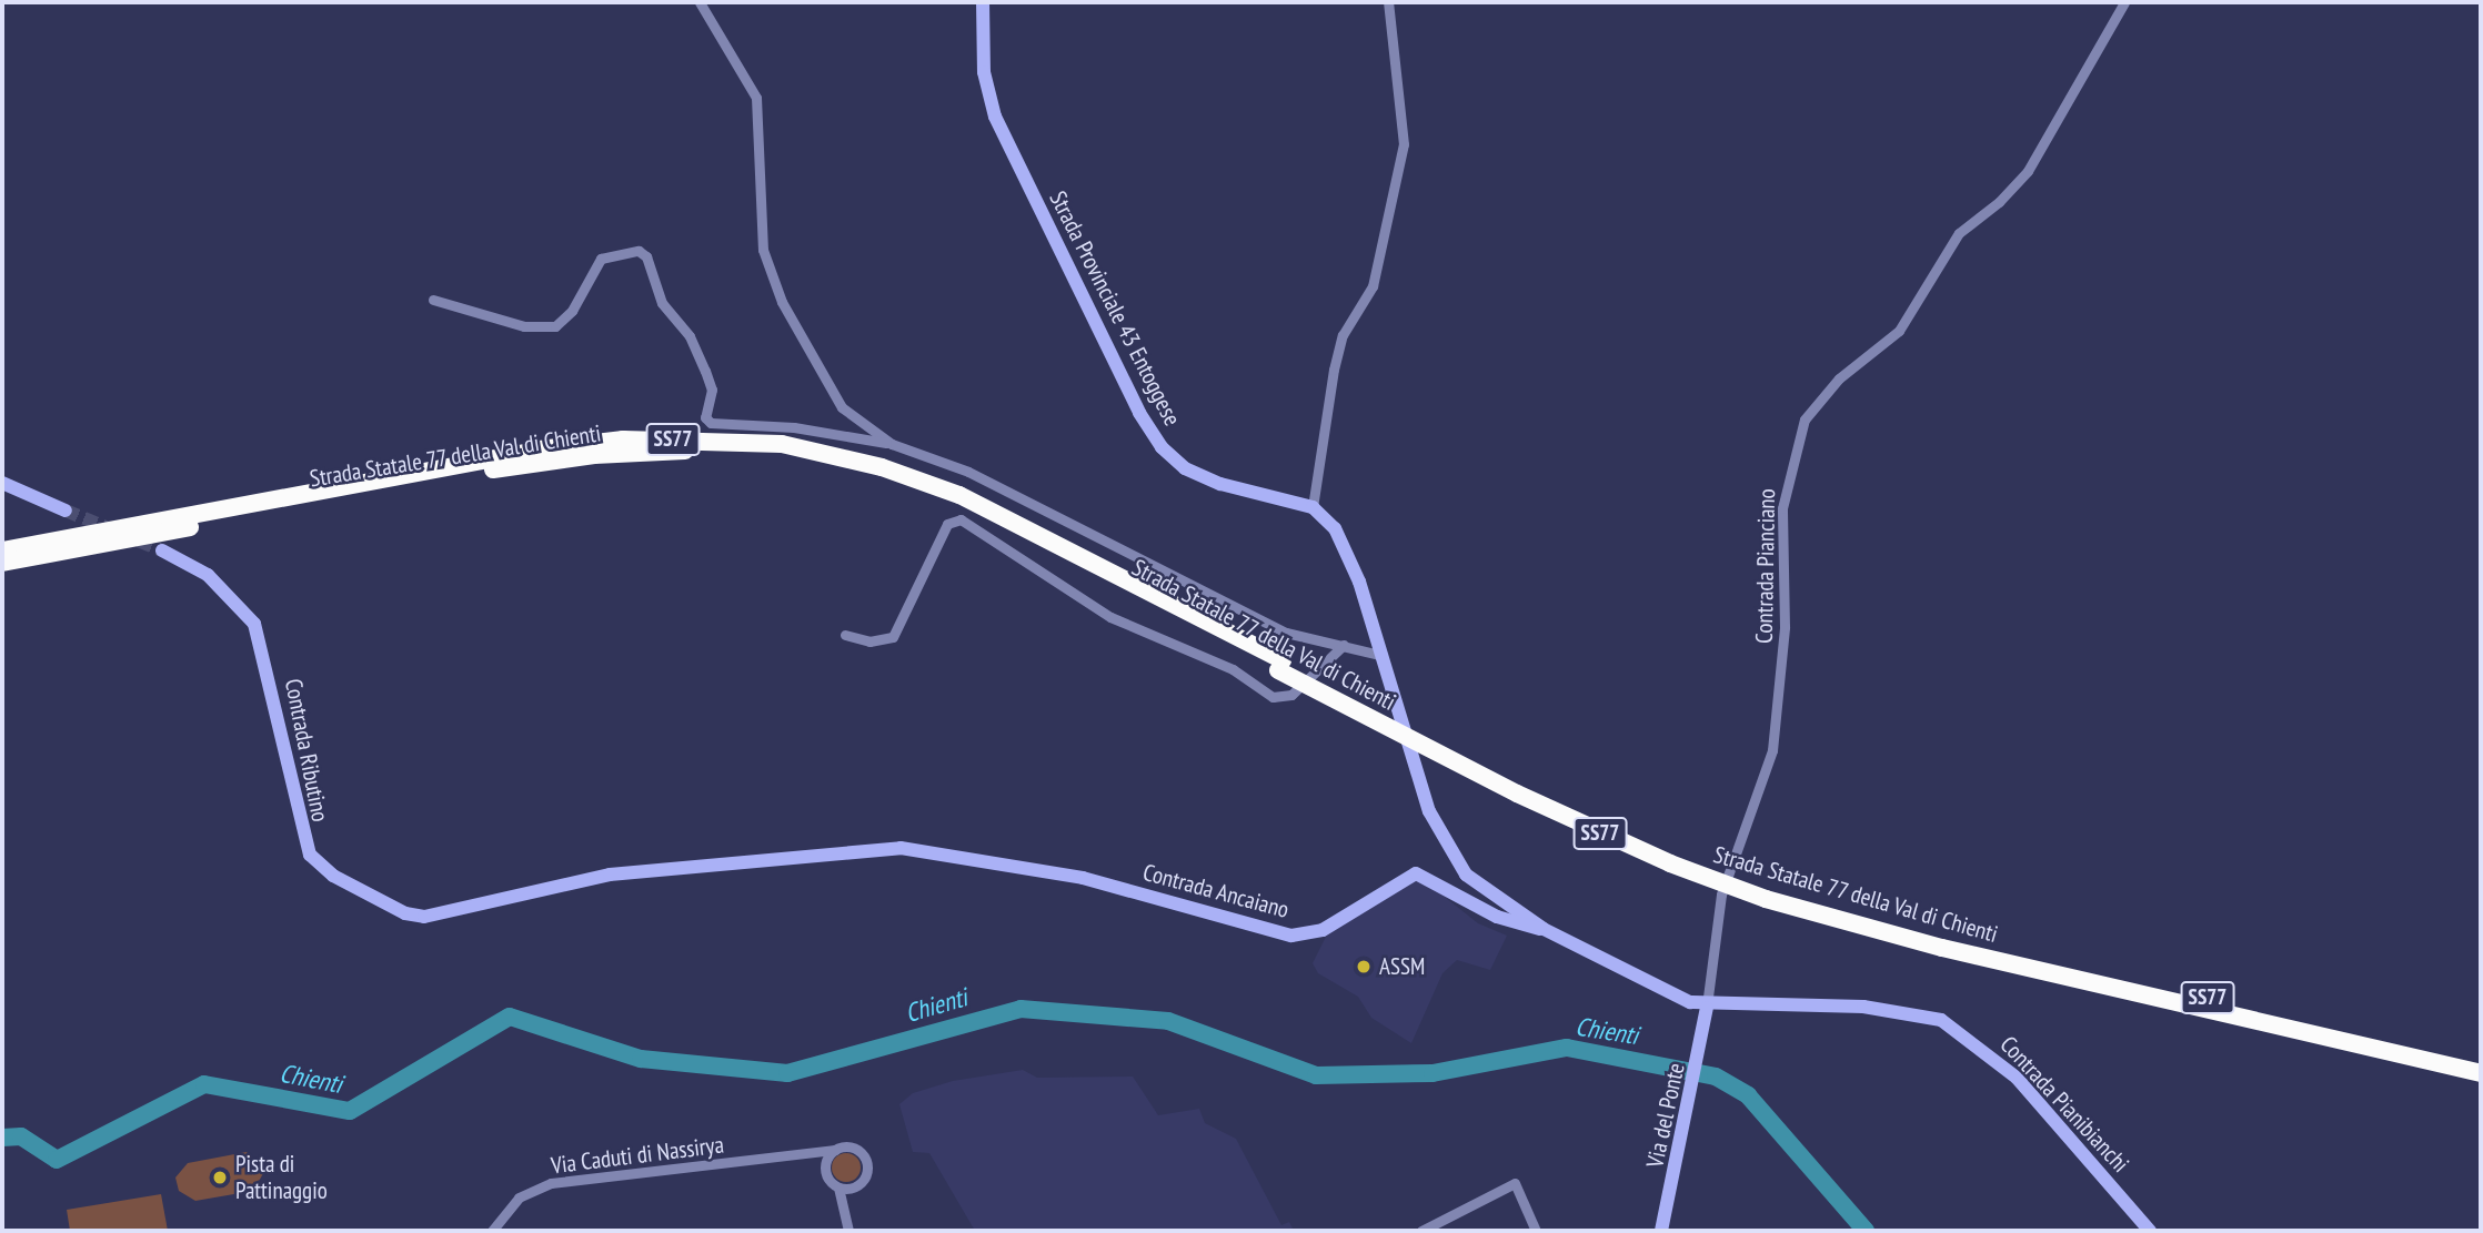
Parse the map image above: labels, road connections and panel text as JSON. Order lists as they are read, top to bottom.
{
  "streets": {
    "highway": ["SS77", "Strada Statale 77 della Val di Chienti"],
    "street": [
      "Strada Provinciale 43 Entoggese",
      "Contrada Pianciano",
      "Contrada Ributino",
      "Contrada Ancaiano",
      "Contrada Pianibianchi",
      "Via del Ponte",
      "Via Caduti di Nassirya"
    ]
  },
  "crossings": [
    ["Contrada Pianciano", "Contrada Ancaiano"],
    ["Contrada Pianciano", "Contrada Pianibianchi"],
    ["Contrada Pianciano", "Via del Ponte"],
    ["Contrada Ributino", "Contrada Ancaiano"],
    ["Contrada Ancaiano", "Contrada Pianibianchi"],
    ["Contrada Ancaiano", "Via del Ponte"],
    ["Contrada Pianibianchi", "Via del Ponte"]
  ],
  "water": ["Chienti"],
  "places": ["ASSM", "Pista di Pattinaggio"]
}
